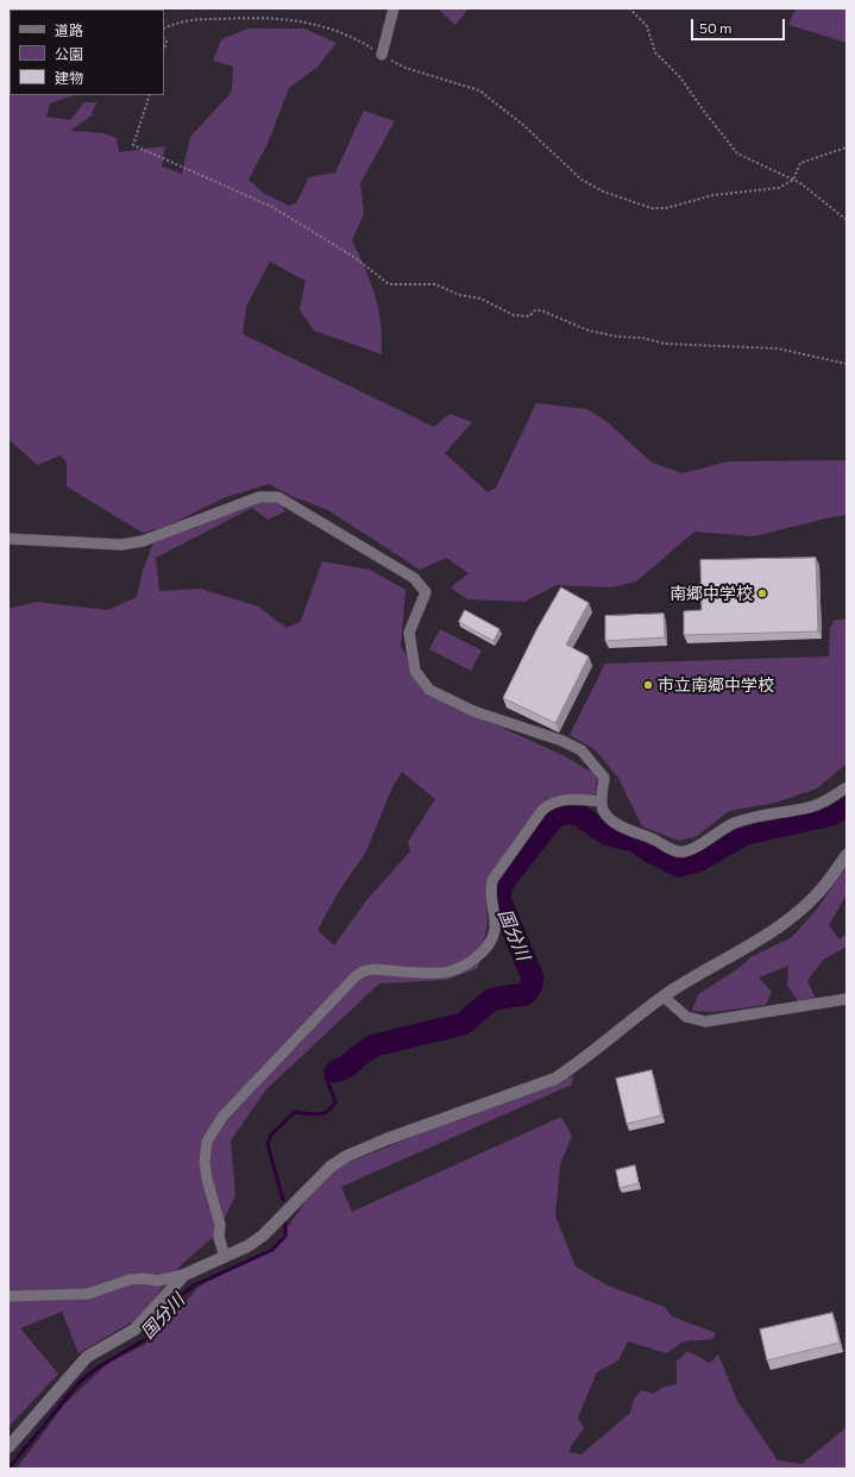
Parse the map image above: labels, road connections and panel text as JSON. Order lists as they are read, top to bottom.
{
  "water": ["国分川"],
  "places": ["南郷中学校", "市立南郷中学校"],
  "legend": ["道路", "公園", "建物"],
  "scale_bar": "50 m"
}
